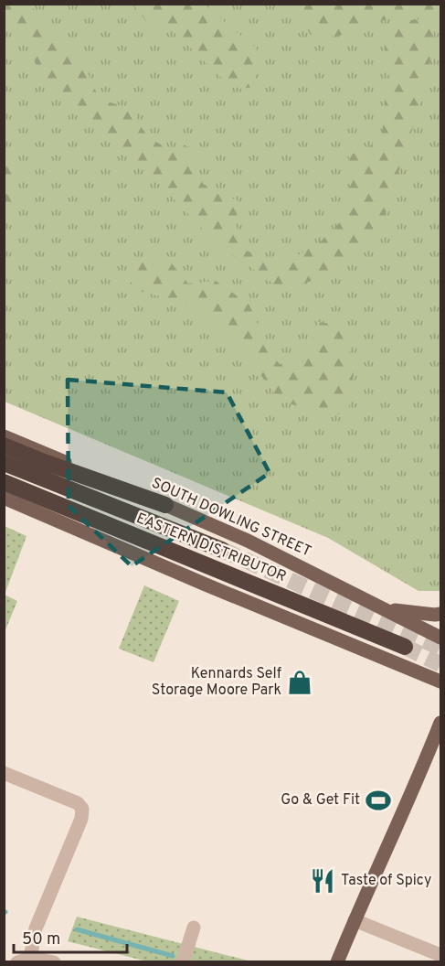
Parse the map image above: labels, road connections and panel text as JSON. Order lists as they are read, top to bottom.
{
  "streets": {
    "highway": ["EASTERN DISTRIBUTOR"],
    "main road": ["SOUTH DOWLING STREET"]
  },
  "places": {
    "shop": ["Kennards Self Storage Moore Park"],
    "sports": ["Go & Get Fit"],
    "restaurant": ["Taste of Spicy"]
  },
  "scale_bar": "50 m"
}
